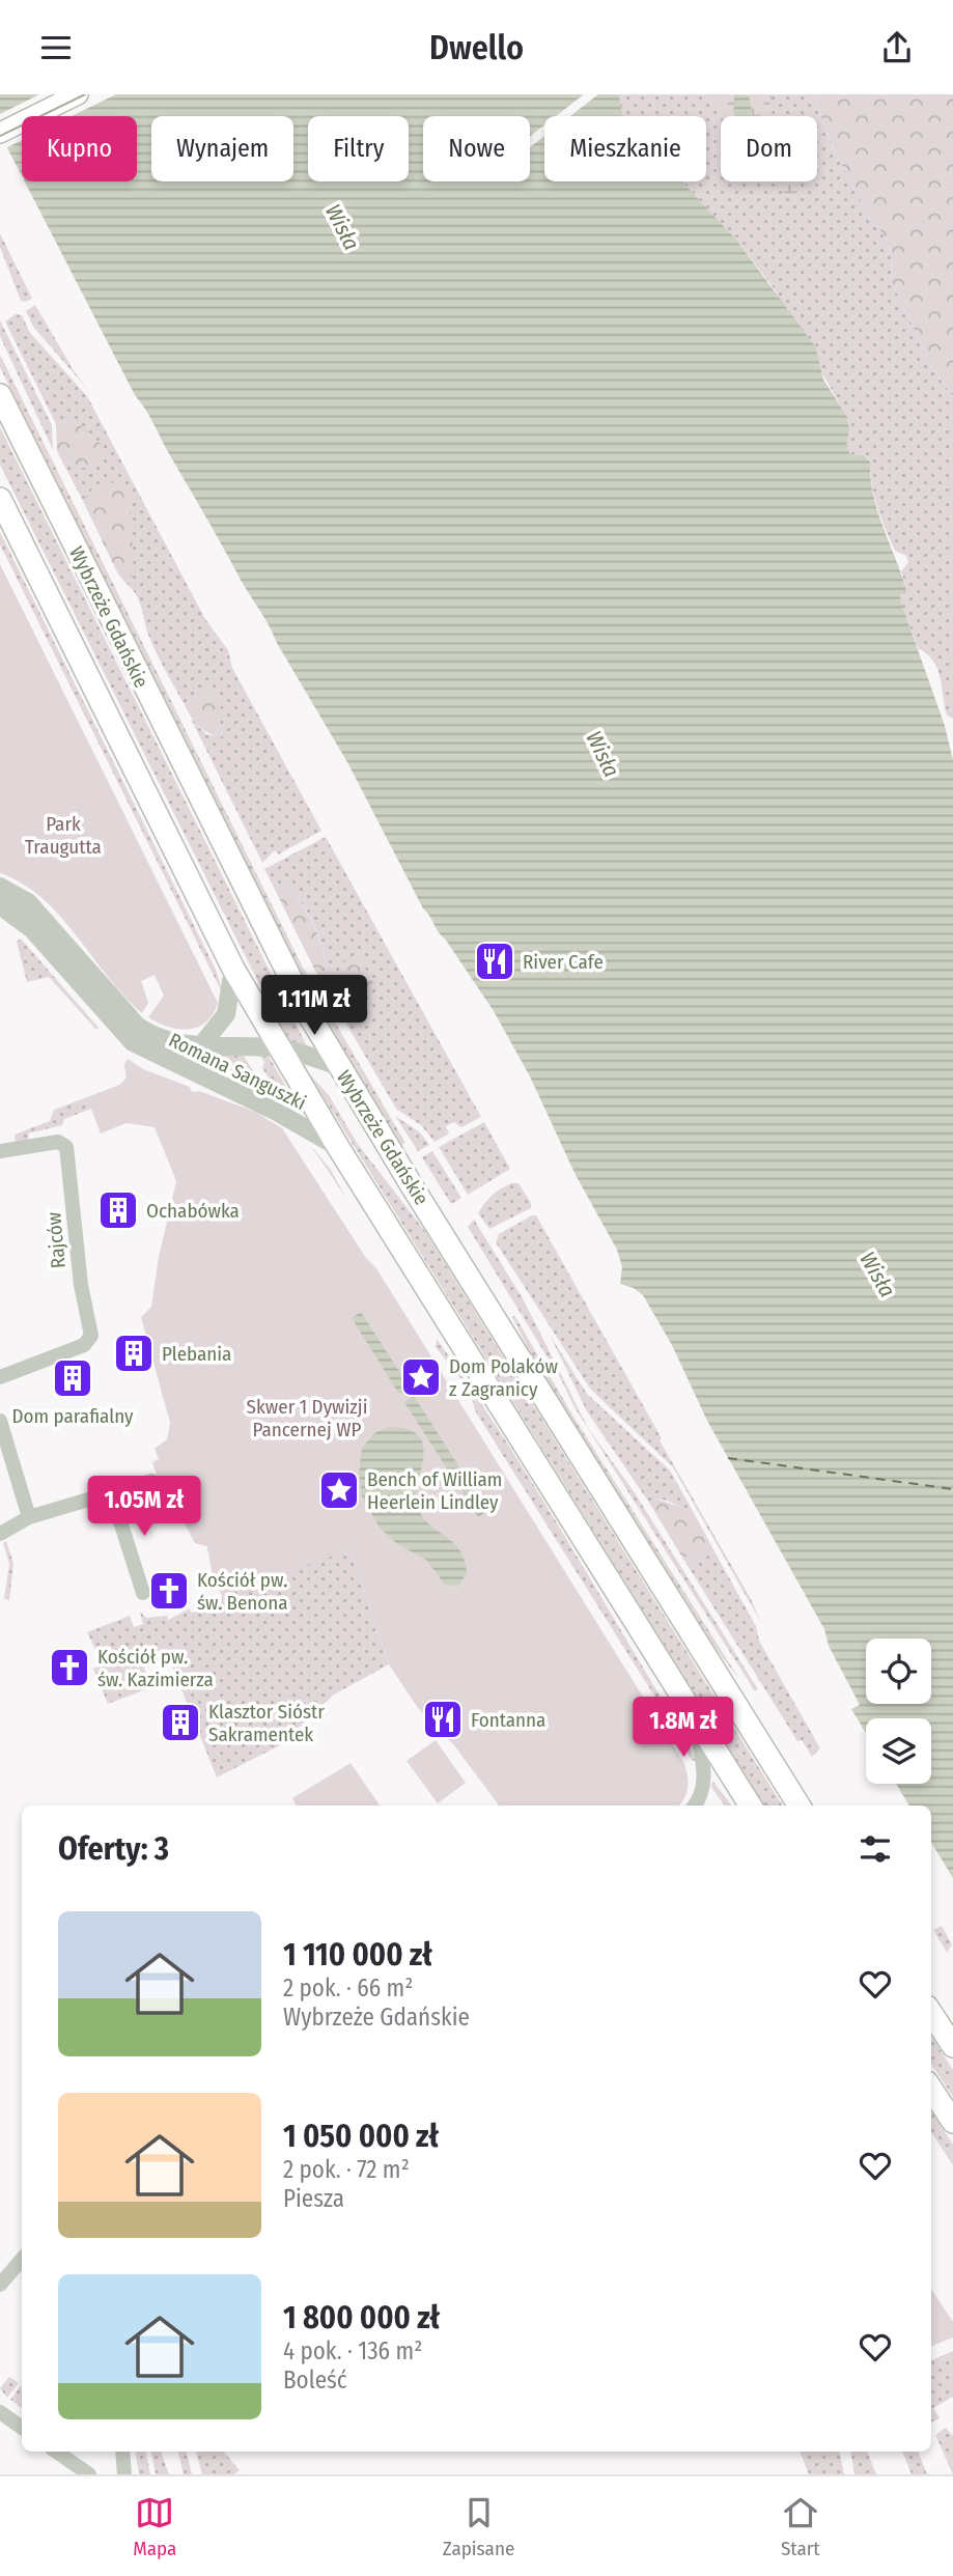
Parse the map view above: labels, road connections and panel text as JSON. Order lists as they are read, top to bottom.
{
  "streets": {
    "main road": ["Wybrzeże Gdańskie"],
    "street": ["Romana Sanguszki", "Rajców"]
  },
  "crossings": [
    ["Wybrzeże Gdańskie", "Romana Sanguszki"]
  ],
  "water": ["Wisła"],
  "parks": ["Park Traugutta", "Skwer 1 Dywizji Pancernej WP"],
  "places": {
    "restaurant": ["River Cafe", "Fontanna"],
    "building": [
      "Ochabówka",
      "Plebania",
      "Dom parafialny",
      "Klasztor Sióstr Sakramentek"
    ],
    "place": ["Dom Polaków z Zagranicy", "Bench of William Heerlein Lindley"],
    "church": ["Kościół pw. św. Benona", "Kościół pw. św. Kazimierza"]
  },
  "page": {
    "header": "Dwello",
    "chip": [
      "Kupno",
      "Wynajem",
      "Filtry",
      "Nowe",
      "Mieszkanie",
      "Dom"
    ],
    "price": ["1.11M zł", "1.05M zł", "1.8M zł"],
    "heading": "Oferty: 3",
    "list": [
      {
        "name": "1 110 000 zł",
        "note": "2 pok. · 66 m² · Wybrzeże Gdańskie"
      },
      {
        "name": "1 050 000 zł",
        "note": "2 pok. · 72 m² · Piesza"
      },
      {
        "name": "1 800 000 zł",
        "note": "4 pok. · 136 m² · Boleść"
      }
    ],
    "tabs": ["Mapa", "Zapisane", "Start"]
  }
}
